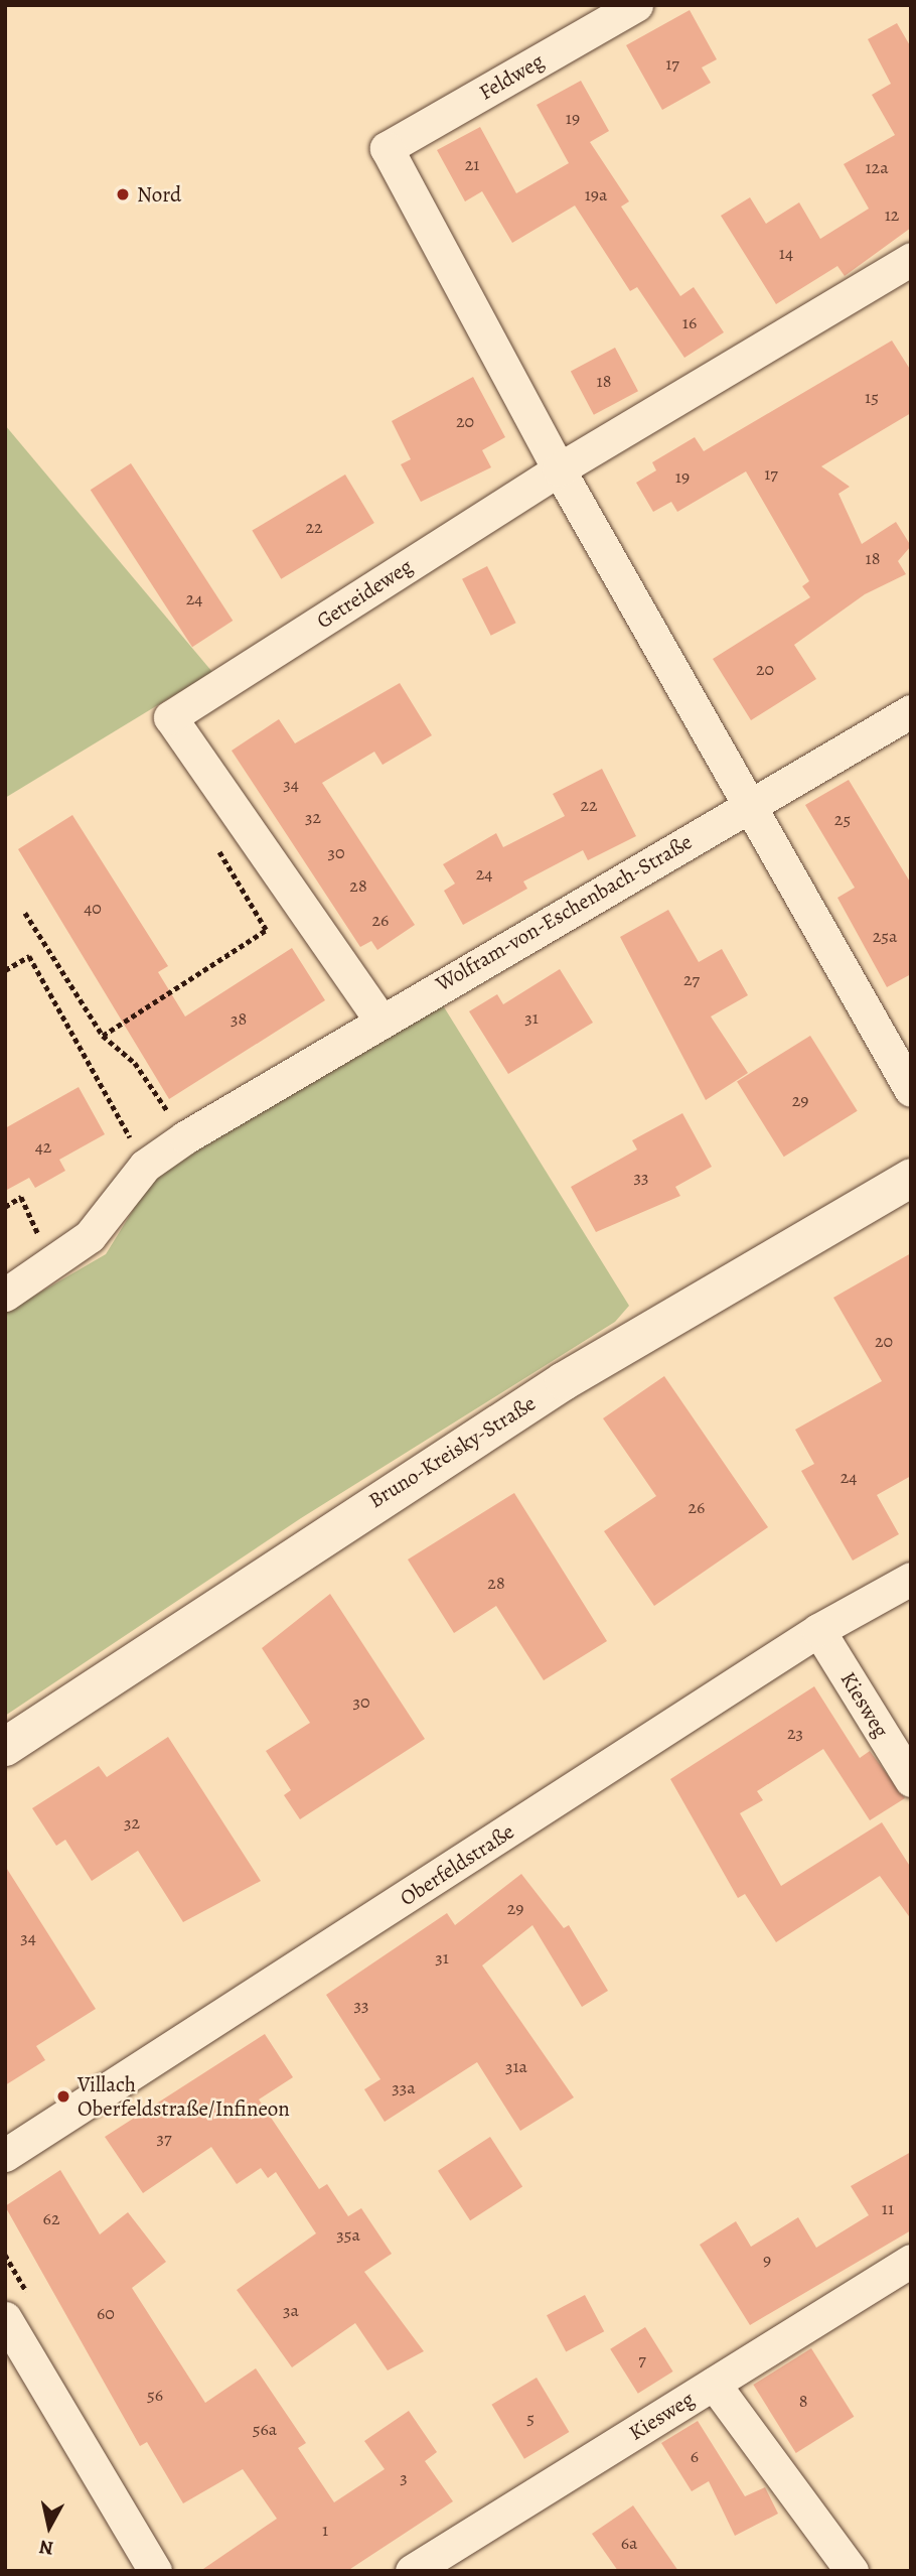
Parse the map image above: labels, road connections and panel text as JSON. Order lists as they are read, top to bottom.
{
  "streets": {
    "street": [
      "Feldweg",
      "Getreideweg",
      "Wolfram-von-Eschenbach-Straße",
      "Bruno-Kreisky-Straße",
      "Kiesweg",
      "Oberfeldstraße"
    ]
  },
  "crossings": [
    ["Feldweg", "Getreideweg"],
    ["Getreideweg", "Wolfram-von-Eschenbach-Straße"],
    ["Kiesweg", "Oberfeldstraße"]
  ],
  "places": ["Nord", "Villach Oberfeldstraße/Infineon"],
  "house_numbers": [
    "17",
    "19",
    "21",
    "12a",
    "19a",
    "12",
    "14",
    "16",
    "18",
    "15",
    "20",
    "17",
    "19",
    "22",
    "18",
    "24",
    "20",
    "34",
    "22",
    "32",
    "25",
    "30",
    "24",
    "28",
    "40",
    "26",
    "25a",
    "27",
    "31",
    "38",
    "29",
    "42",
    "33",
    "20",
    "24",
    "26",
    "28",
    "30",
    "23",
    "32",
    "29",
    "34",
    "31",
    "33",
    "31a",
    "33a",
    "37",
    "11",
    "62",
    "35a",
    "9",
    "3a",
    "60",
    "7",
    "56",
    "8",
    "5",
    "56a",
    "6",
    "3",
    "1",
    "6a"
  ],
  "north": "bottom"
}
